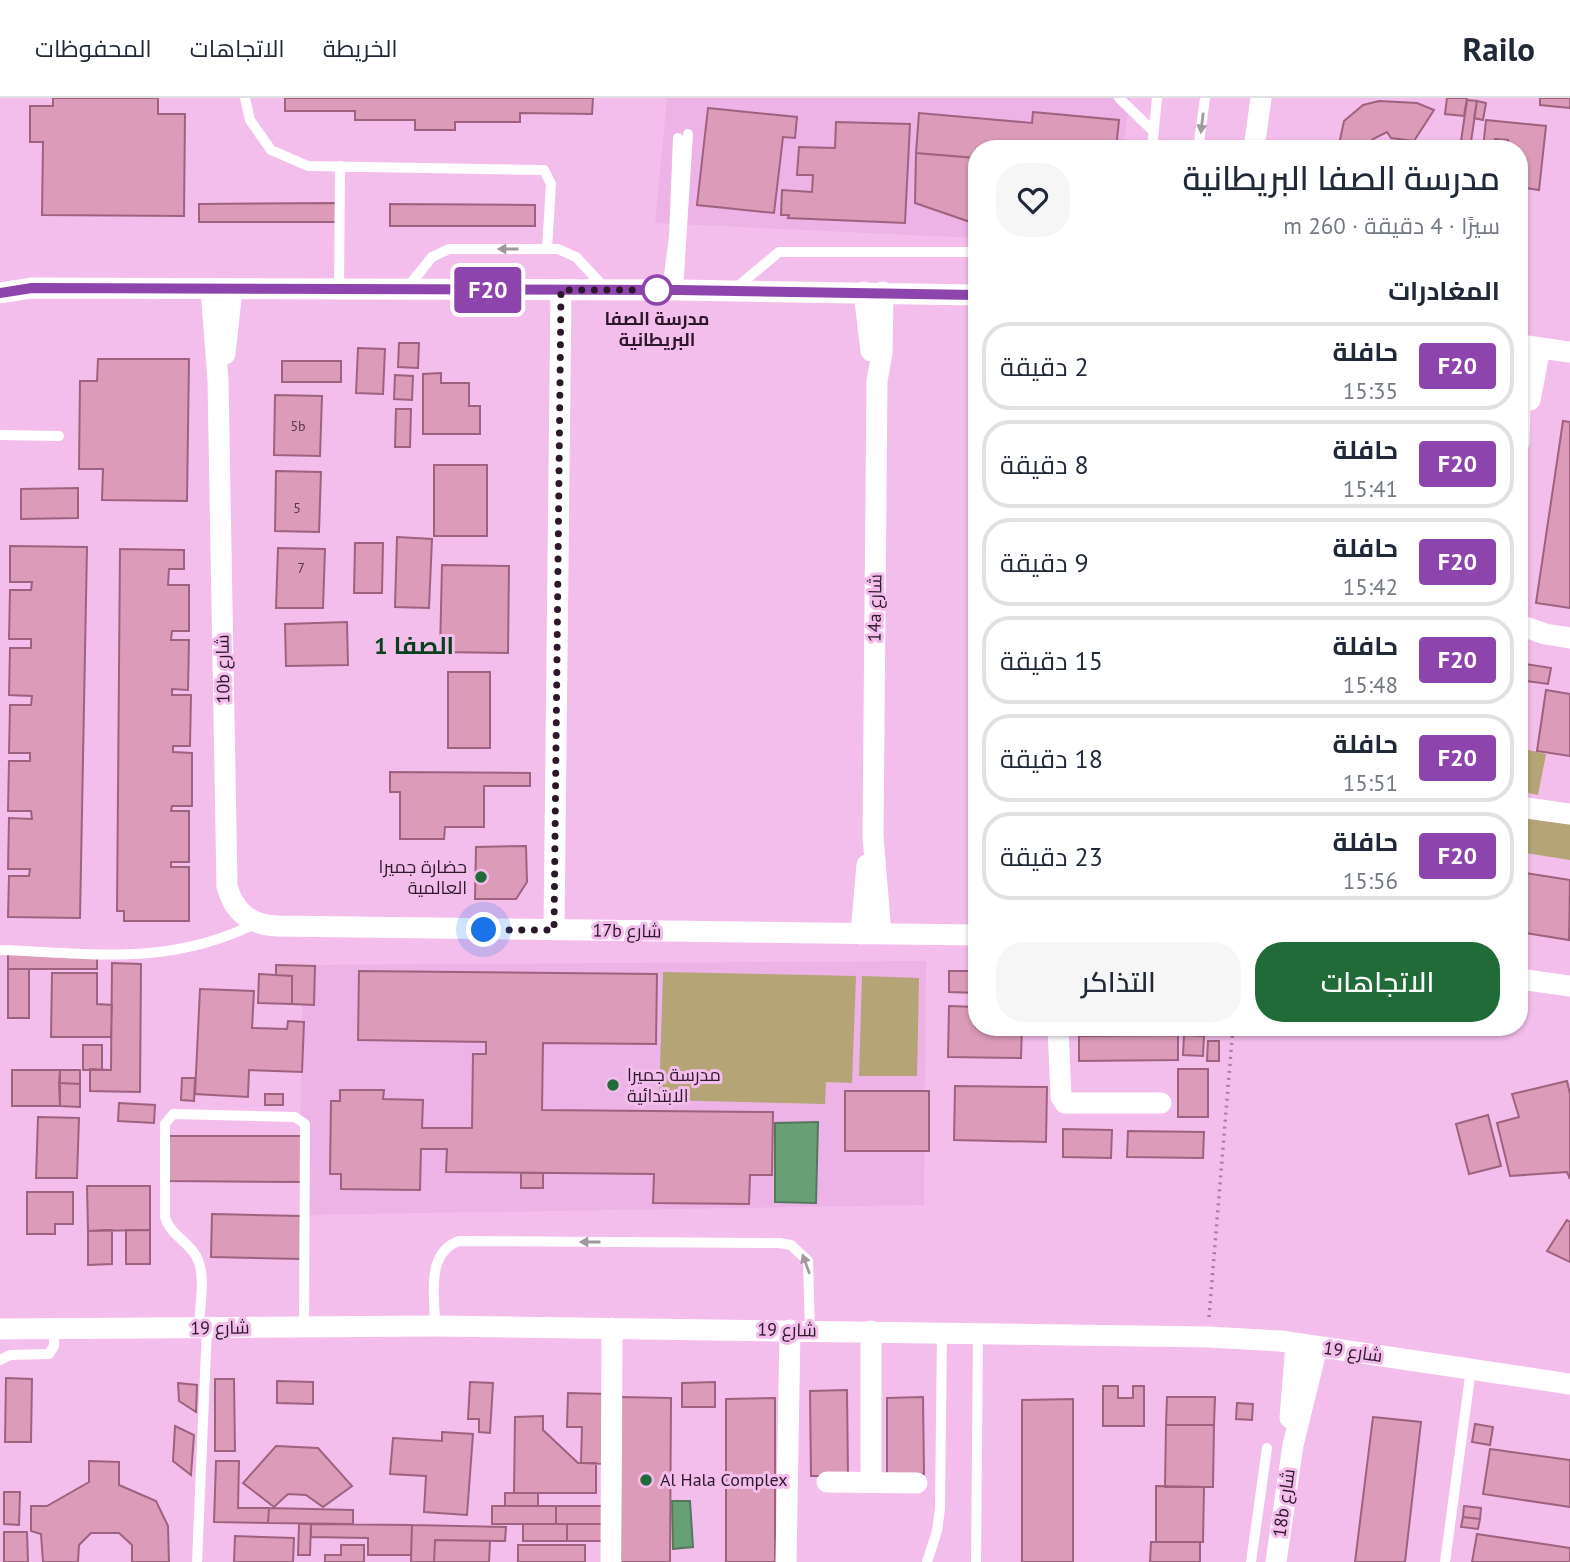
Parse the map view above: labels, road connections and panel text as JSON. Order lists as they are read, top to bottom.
{
  "streets": {
    "street": [
      "14a شارع",
      "10b شارع",
      "17b شارع",
      "شارع 19",
      "18b شارع"
    ]
  },
  "crossings": [
    ["14a شارع", "17b شارع"],
    ["10b شارع", "17b شارع"],
    ["شارع 19", "18b شارع"]
  ],
  "districts": ["الصفا 1"],
  "places": [
    "مدرسة الصفا البريطانية",
    "حضارة جميرا العالمية",
    "مدرسة جميرا الابتدائية",
    "Al Hala Complex"
  ],
  "lines": ["bus line F20"],
  "house_numbers": ["5b", "5", "7"],
  "page": {
    "header": "Railo",
    "nav": ["الخريطة", "الاتجاهات", "المحفوظات"],
    "on_map": "F20",
    "heading": [
      ["مدرسة الصفا البريطانية", "سيرًا · 4 دقيقة · 260 m"],
      "المغادرات"
    ],
    "list": [
      {
        "mark": "F20",
        "name": "حافلة",
        "note": "15:35",
        "value": "2 دقيقة"
      },
      {
        "mark": "F20",
        "name": "حافلة",
        "note": "15:41",
        "value": "8 دقيقة"
      },
      {
        "mark": "F20",
        "name": "حافلة",
        "note": "15:42",
        "value": "9 دقيقة"
      },
      {
        "mark": "F20",
        "name": "حافلة",
        "note": "15:48",
        "value": "15 دقيقة"
      },
      {
        "mark": "F20",
        "name": "حافلة",
        "note": "15:51",
        "value": "18 دقيقة"
      },
      {
        "mark": "F20",
        "name": "حافلة",
        "note": "15:56",
        "value": "23 دقيقة"
      }
    ],
    "buttons": ["الاتجاهات", "التذاكر"]
  }
}
